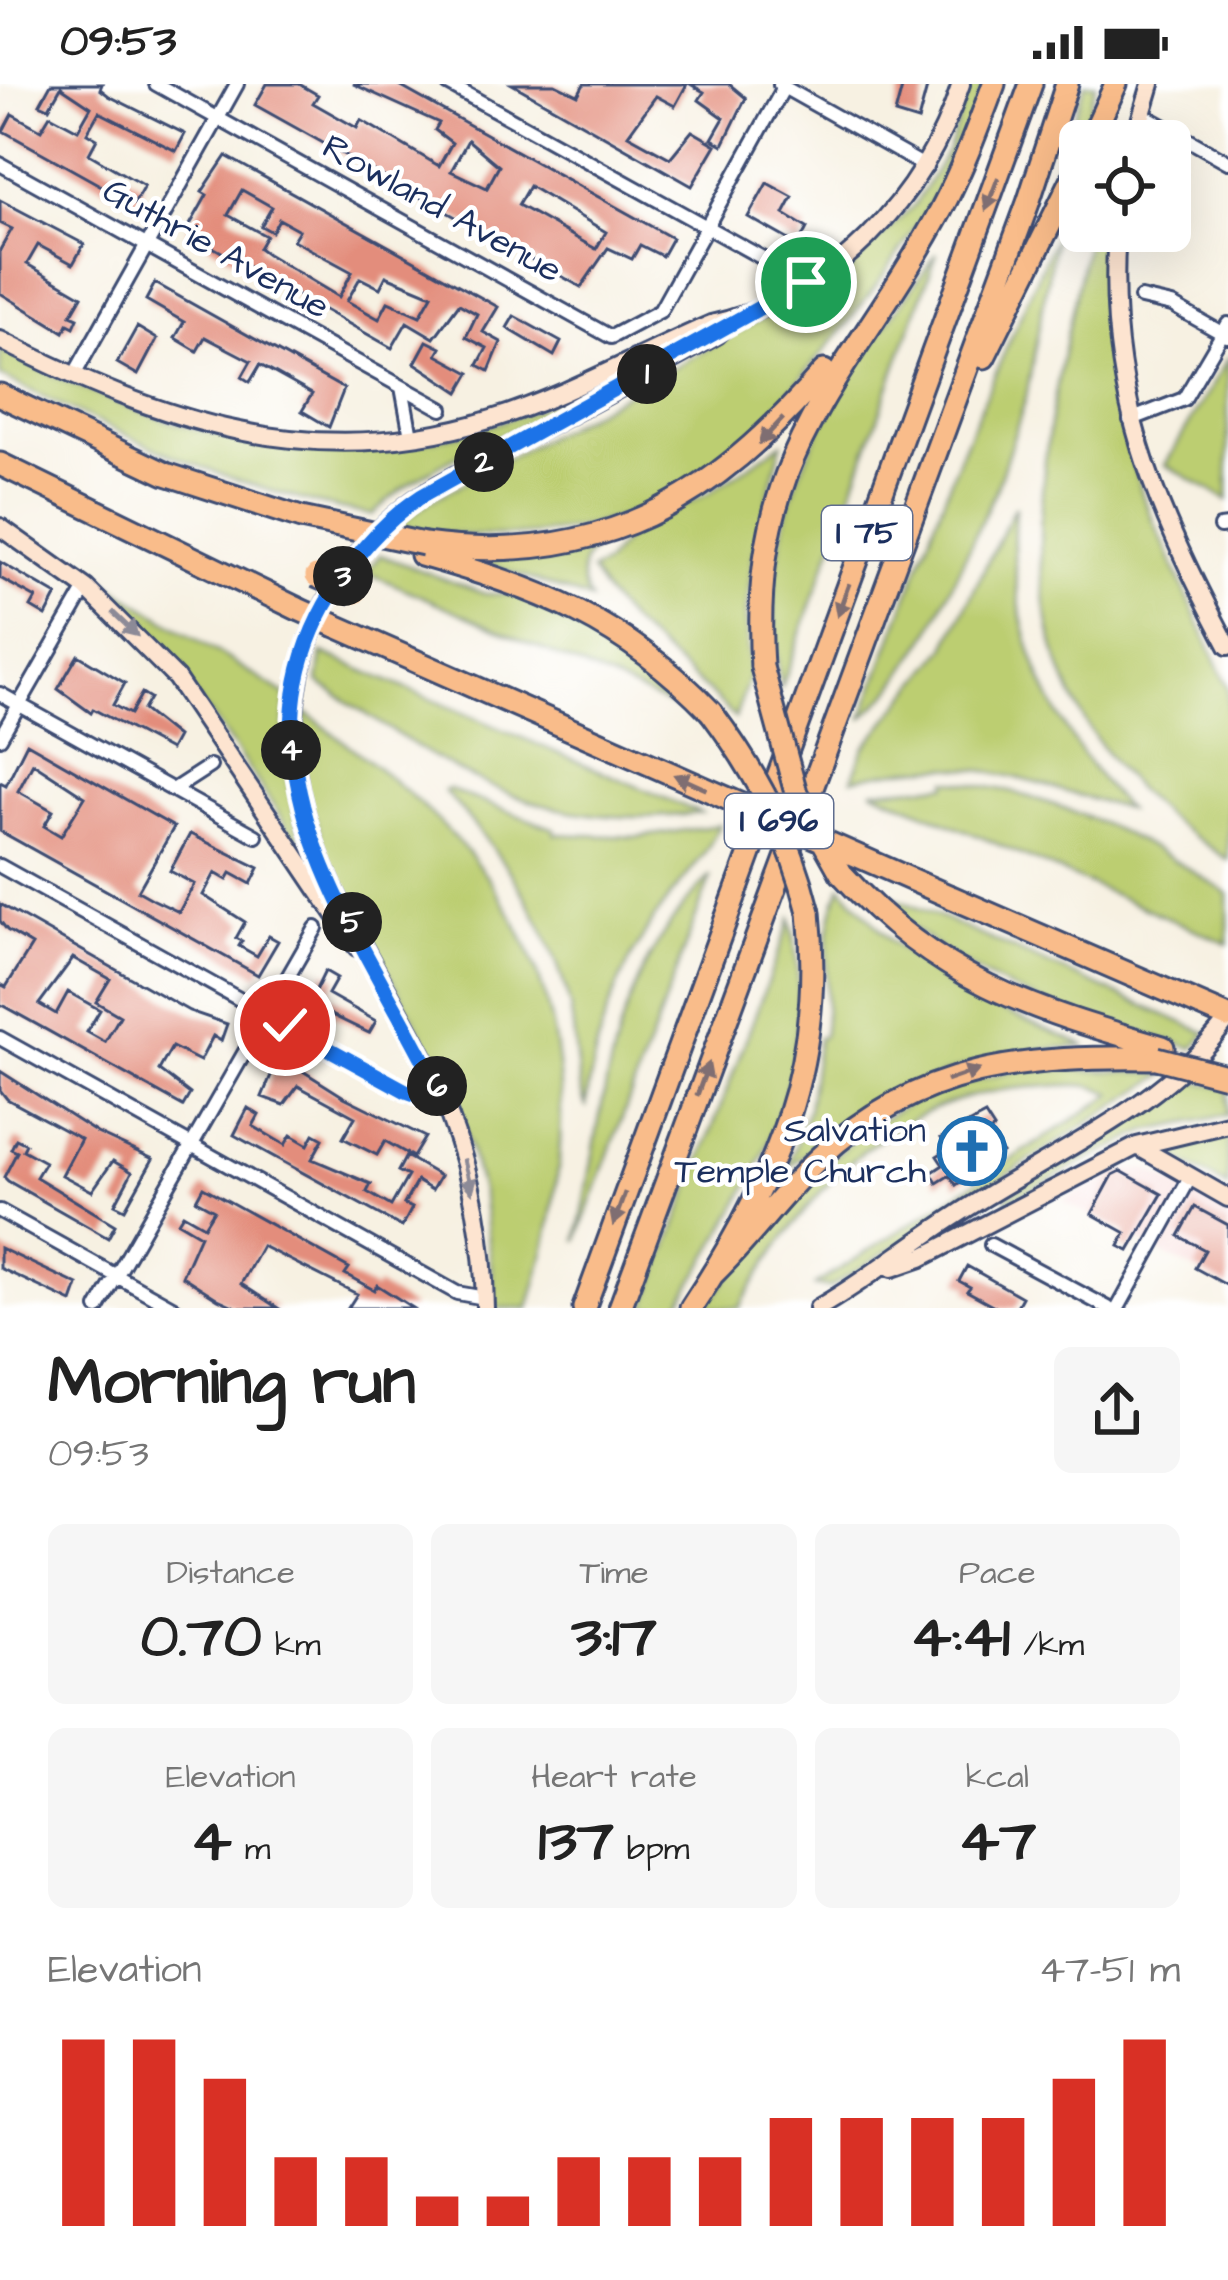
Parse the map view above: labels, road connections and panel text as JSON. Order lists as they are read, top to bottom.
{
  "streets": {
    "highway": ["I 75", "I 696"],
    "street": ["Rowland Avenue", "Guthrie Avenue"]
  },
  "places": {
    "church": ["Salvation Temple Church"]
  },
  "page": {
    "status": "09:53",
    "pins": [
      "1",
      "2",
      "3",
      "4",
      "5",
      "6"
    ],
    "heading": ["Morning run", "09:53"],
    "stats": [
      ["Distance", "0.70 km"],
      ["Time", "3:17"],
      ["Pace", "4:41 /km"],
      ["Elevation", "4 m"],
      ["Heart rate", "137 bpm"],
      ["kcal", "47"]
    ],
    "chart": ["Elevation", "47–51 m"]
  }
}
